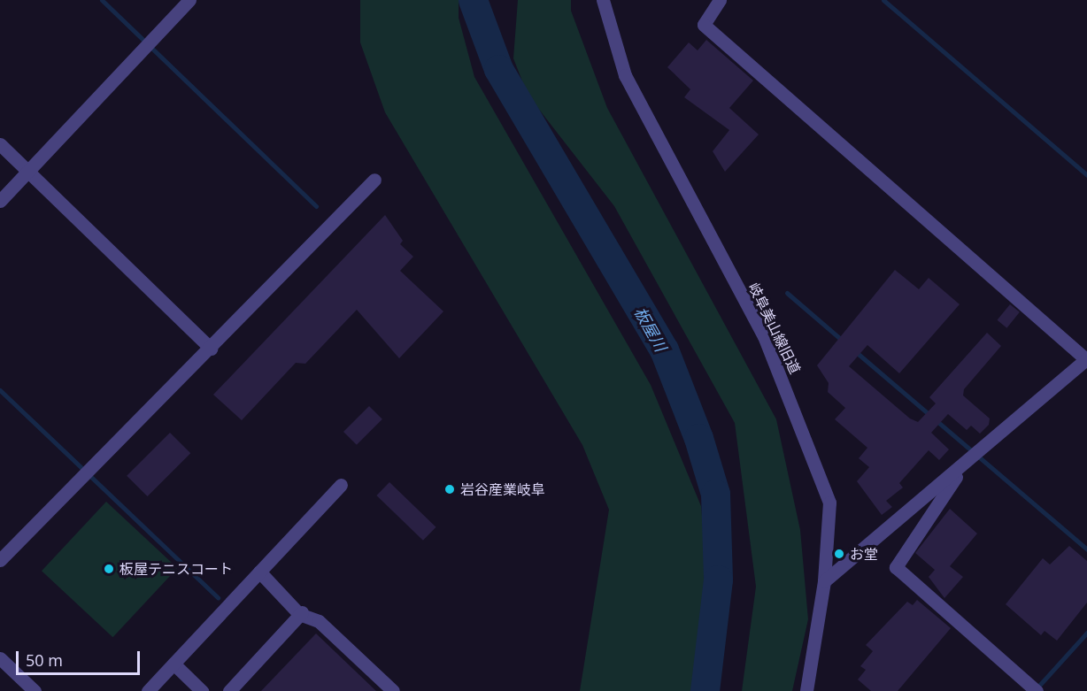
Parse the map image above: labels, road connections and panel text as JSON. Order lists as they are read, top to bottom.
{
  "streets": {
    "street": ["岐阜美山線旧道"]
  },
  "water": ["板屋川"],
  "places": ["岩谷産業岐阜", "お堂", "板屋テニスコート"],
  "scale_bar": "50 m"
}
